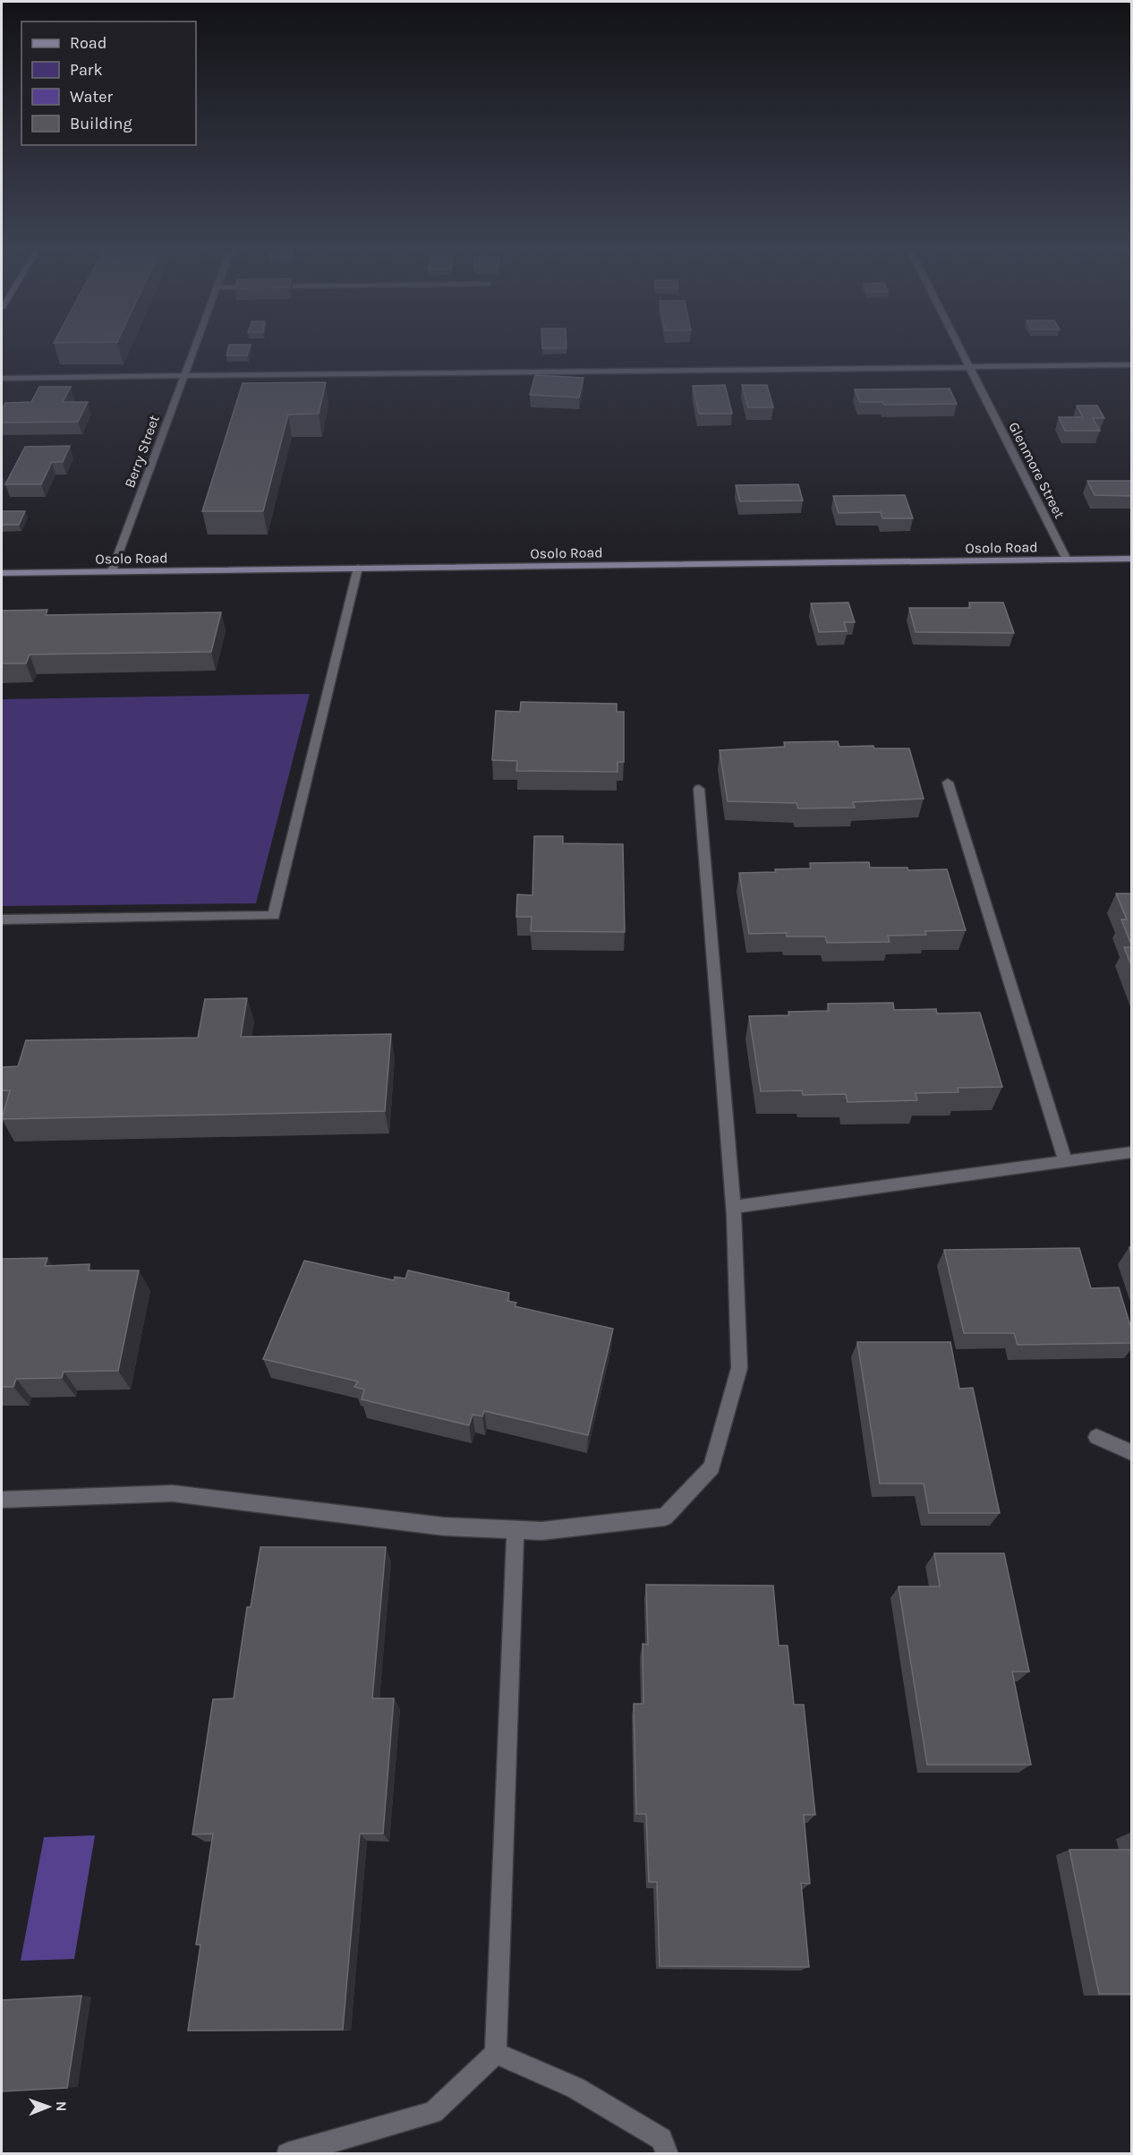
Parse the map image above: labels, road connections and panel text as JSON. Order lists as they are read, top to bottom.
{
  "streets": {
    "street": ["Berry Street", "Glenmore Street", "Osolo Road"]
  },
  "crossings": [
    ["Berry Street", "Osolo Road"],
    ["Glenmore Street", "Osolo Road"]
  ],
  "legend": [
    "Road",
    "Park",
    "Water",
    "Building"
  ],
  "north": "right"
}
